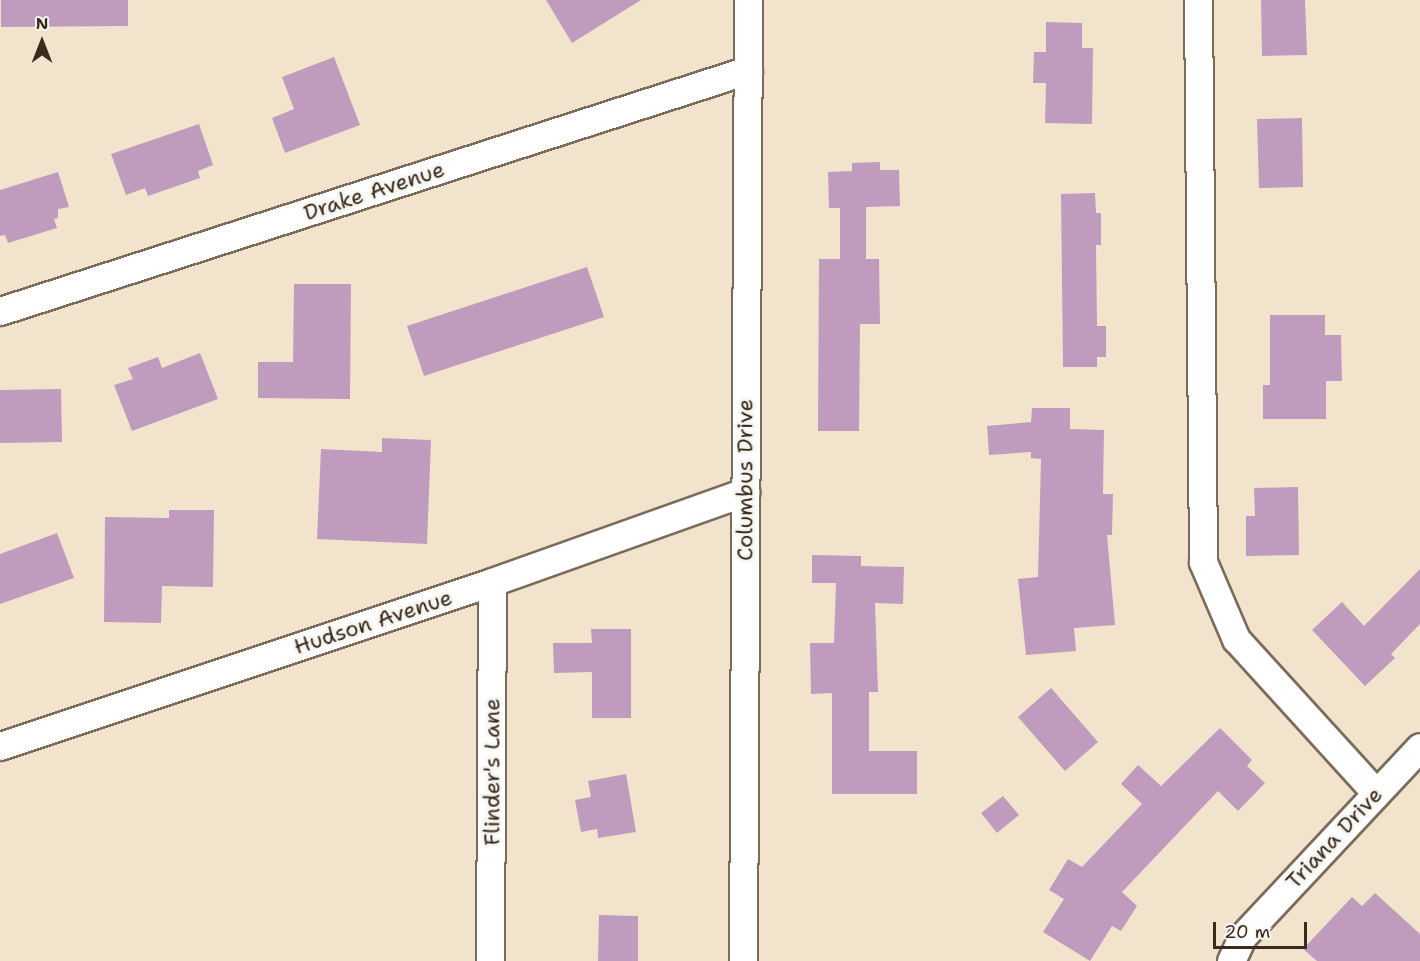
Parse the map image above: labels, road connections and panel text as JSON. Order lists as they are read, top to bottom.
{
  "streets": {
    "street": [
      "Drake Avenue",
      "Columbus Drive",
      "Hudson Avenue",
      "Flinder's Lane",
      "Triana Drive"
    ]
  },
  "crossings": [
    ["Drake Avenue", "Columbus Drive"],
    ["Columbus Drive", "Hudson Avenue"],
    ["Hudson Avenue", "Flinder's Lane"]
  ],
  "scale_bar": "20 m",
  "north": "top"
}
